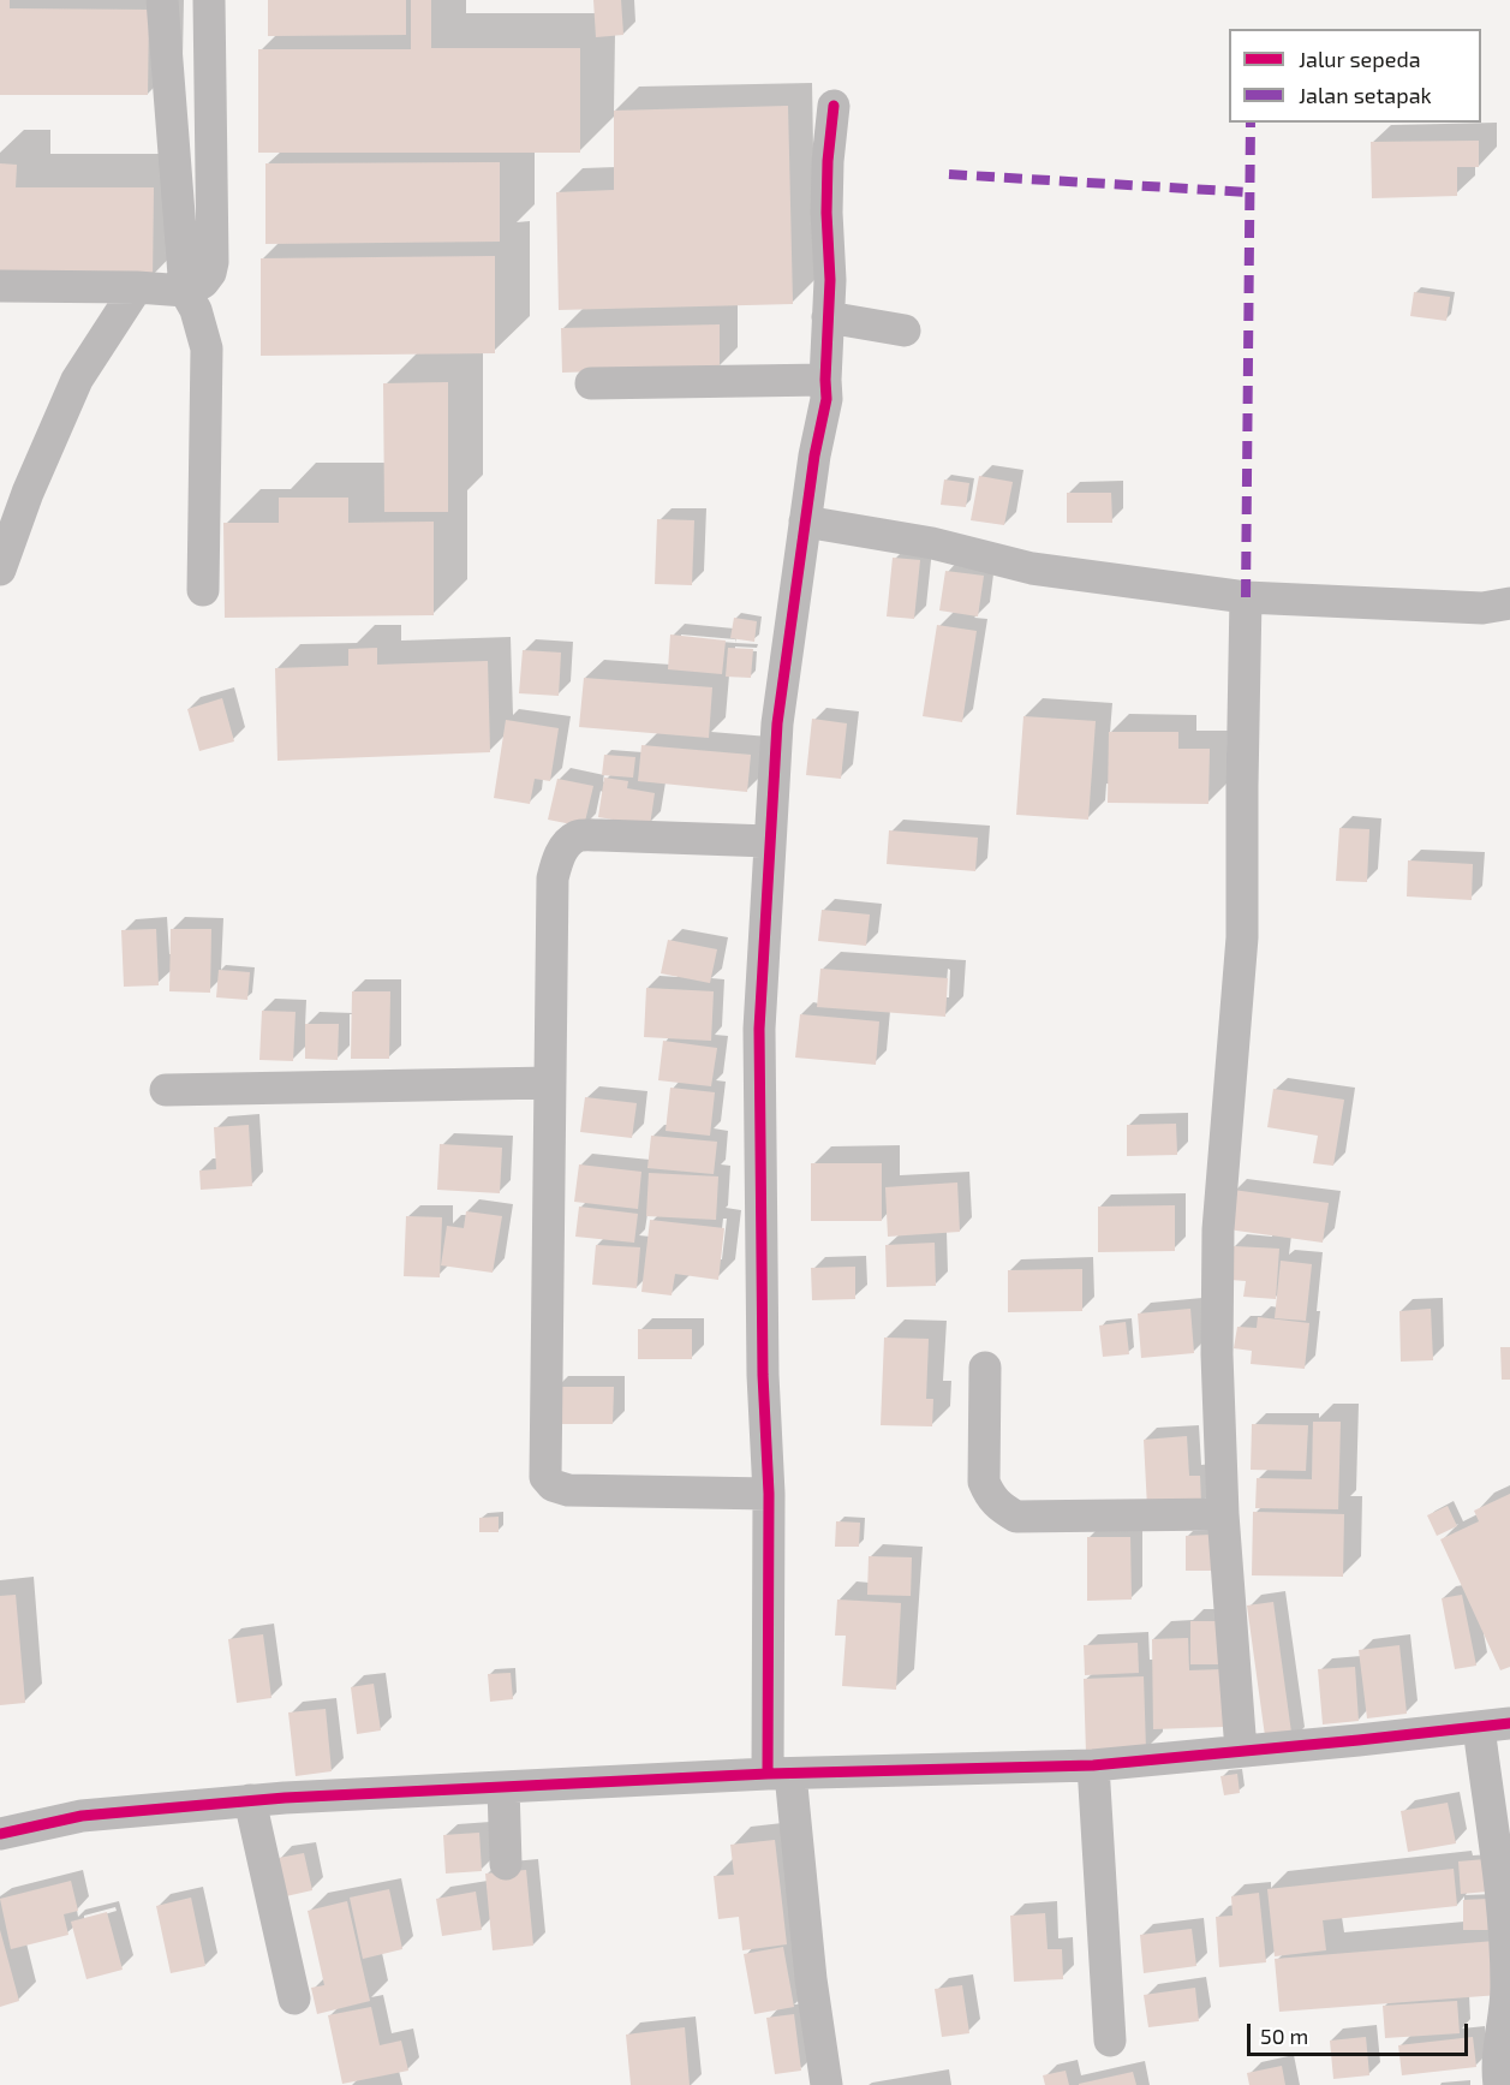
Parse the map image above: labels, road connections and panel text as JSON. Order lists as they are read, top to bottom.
{
  "legend": ["Jalur sepeda", "Jalan setapak"],
  "scale_bar": "50 m"
}
